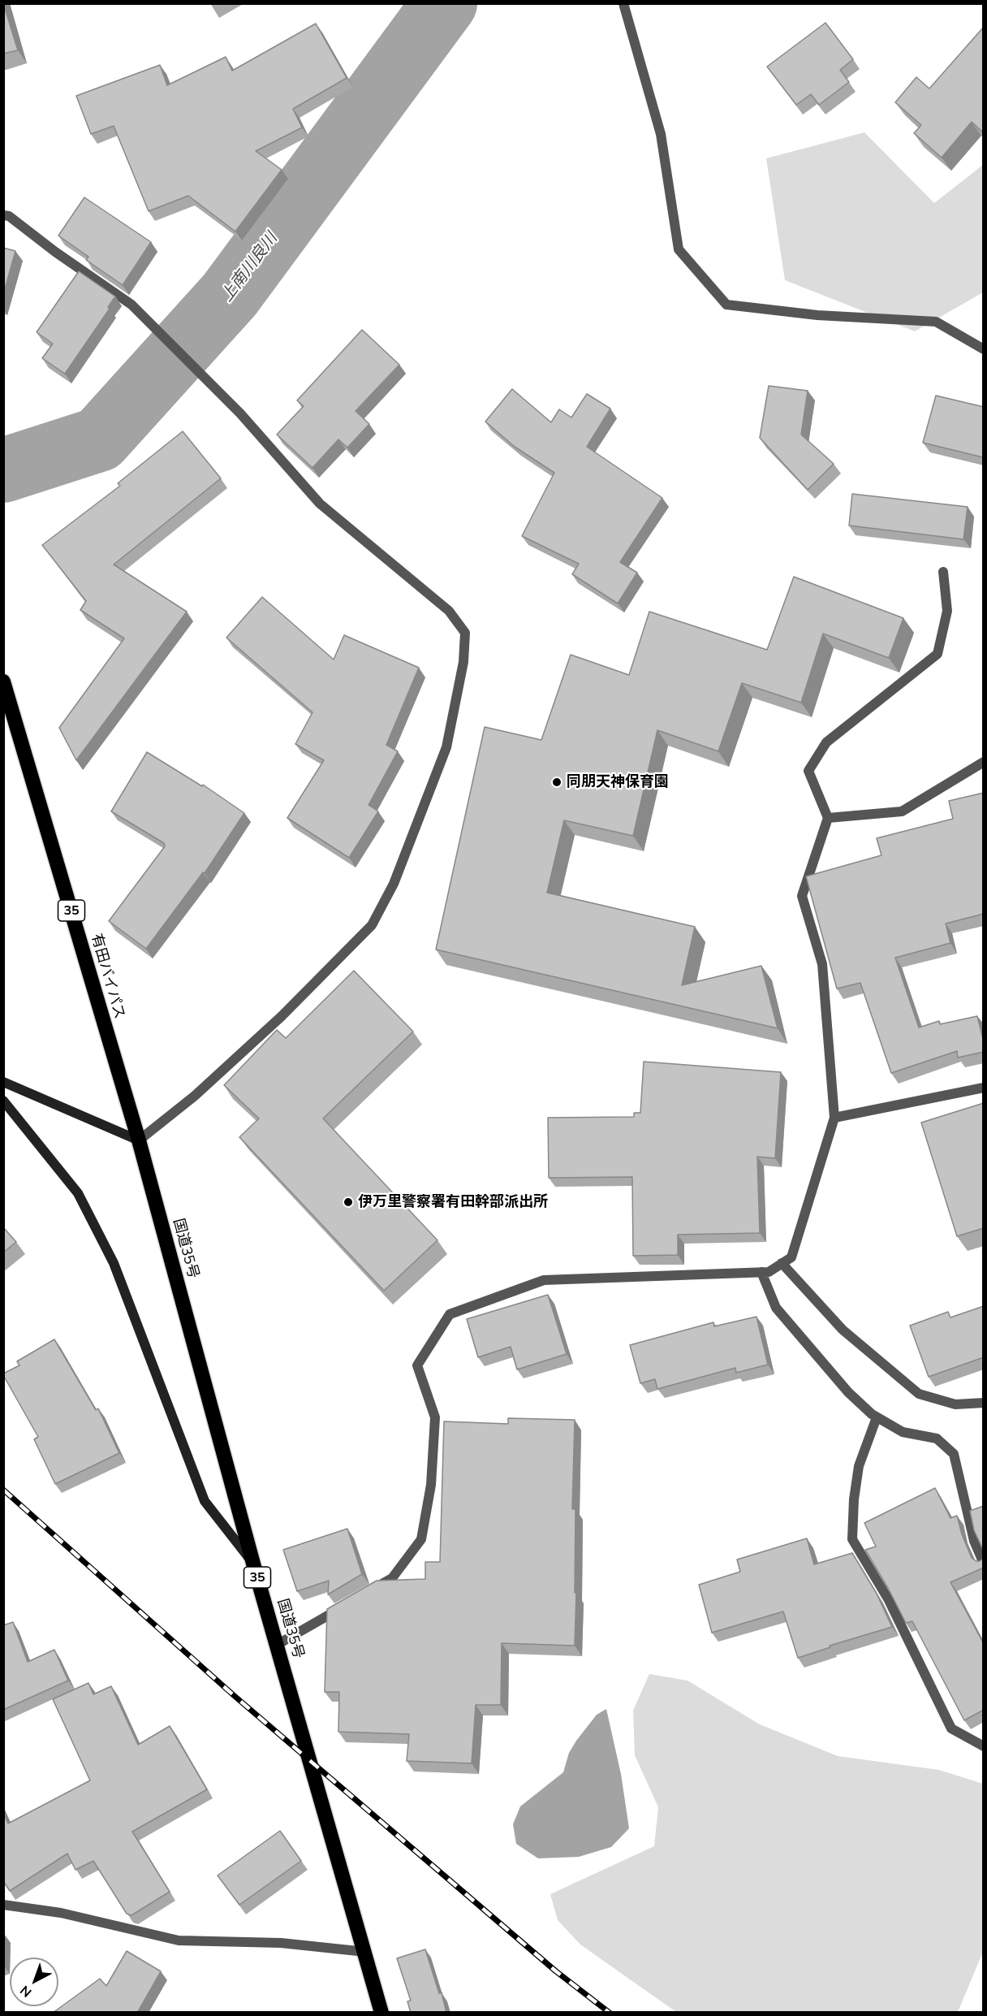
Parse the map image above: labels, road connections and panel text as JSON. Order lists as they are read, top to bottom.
{
  "streets": {
    "highway": ["35", "有田バイパス", "国道35号"]
  },
  "crossings": [
    ["有田バイパス", "国道35号"]
  ],
  "water": ["上南川良川"],
  "places": ["同朋天神保育園", "伊万里警察署有田幹部派出所"],
  "north": "bottom left"
}
